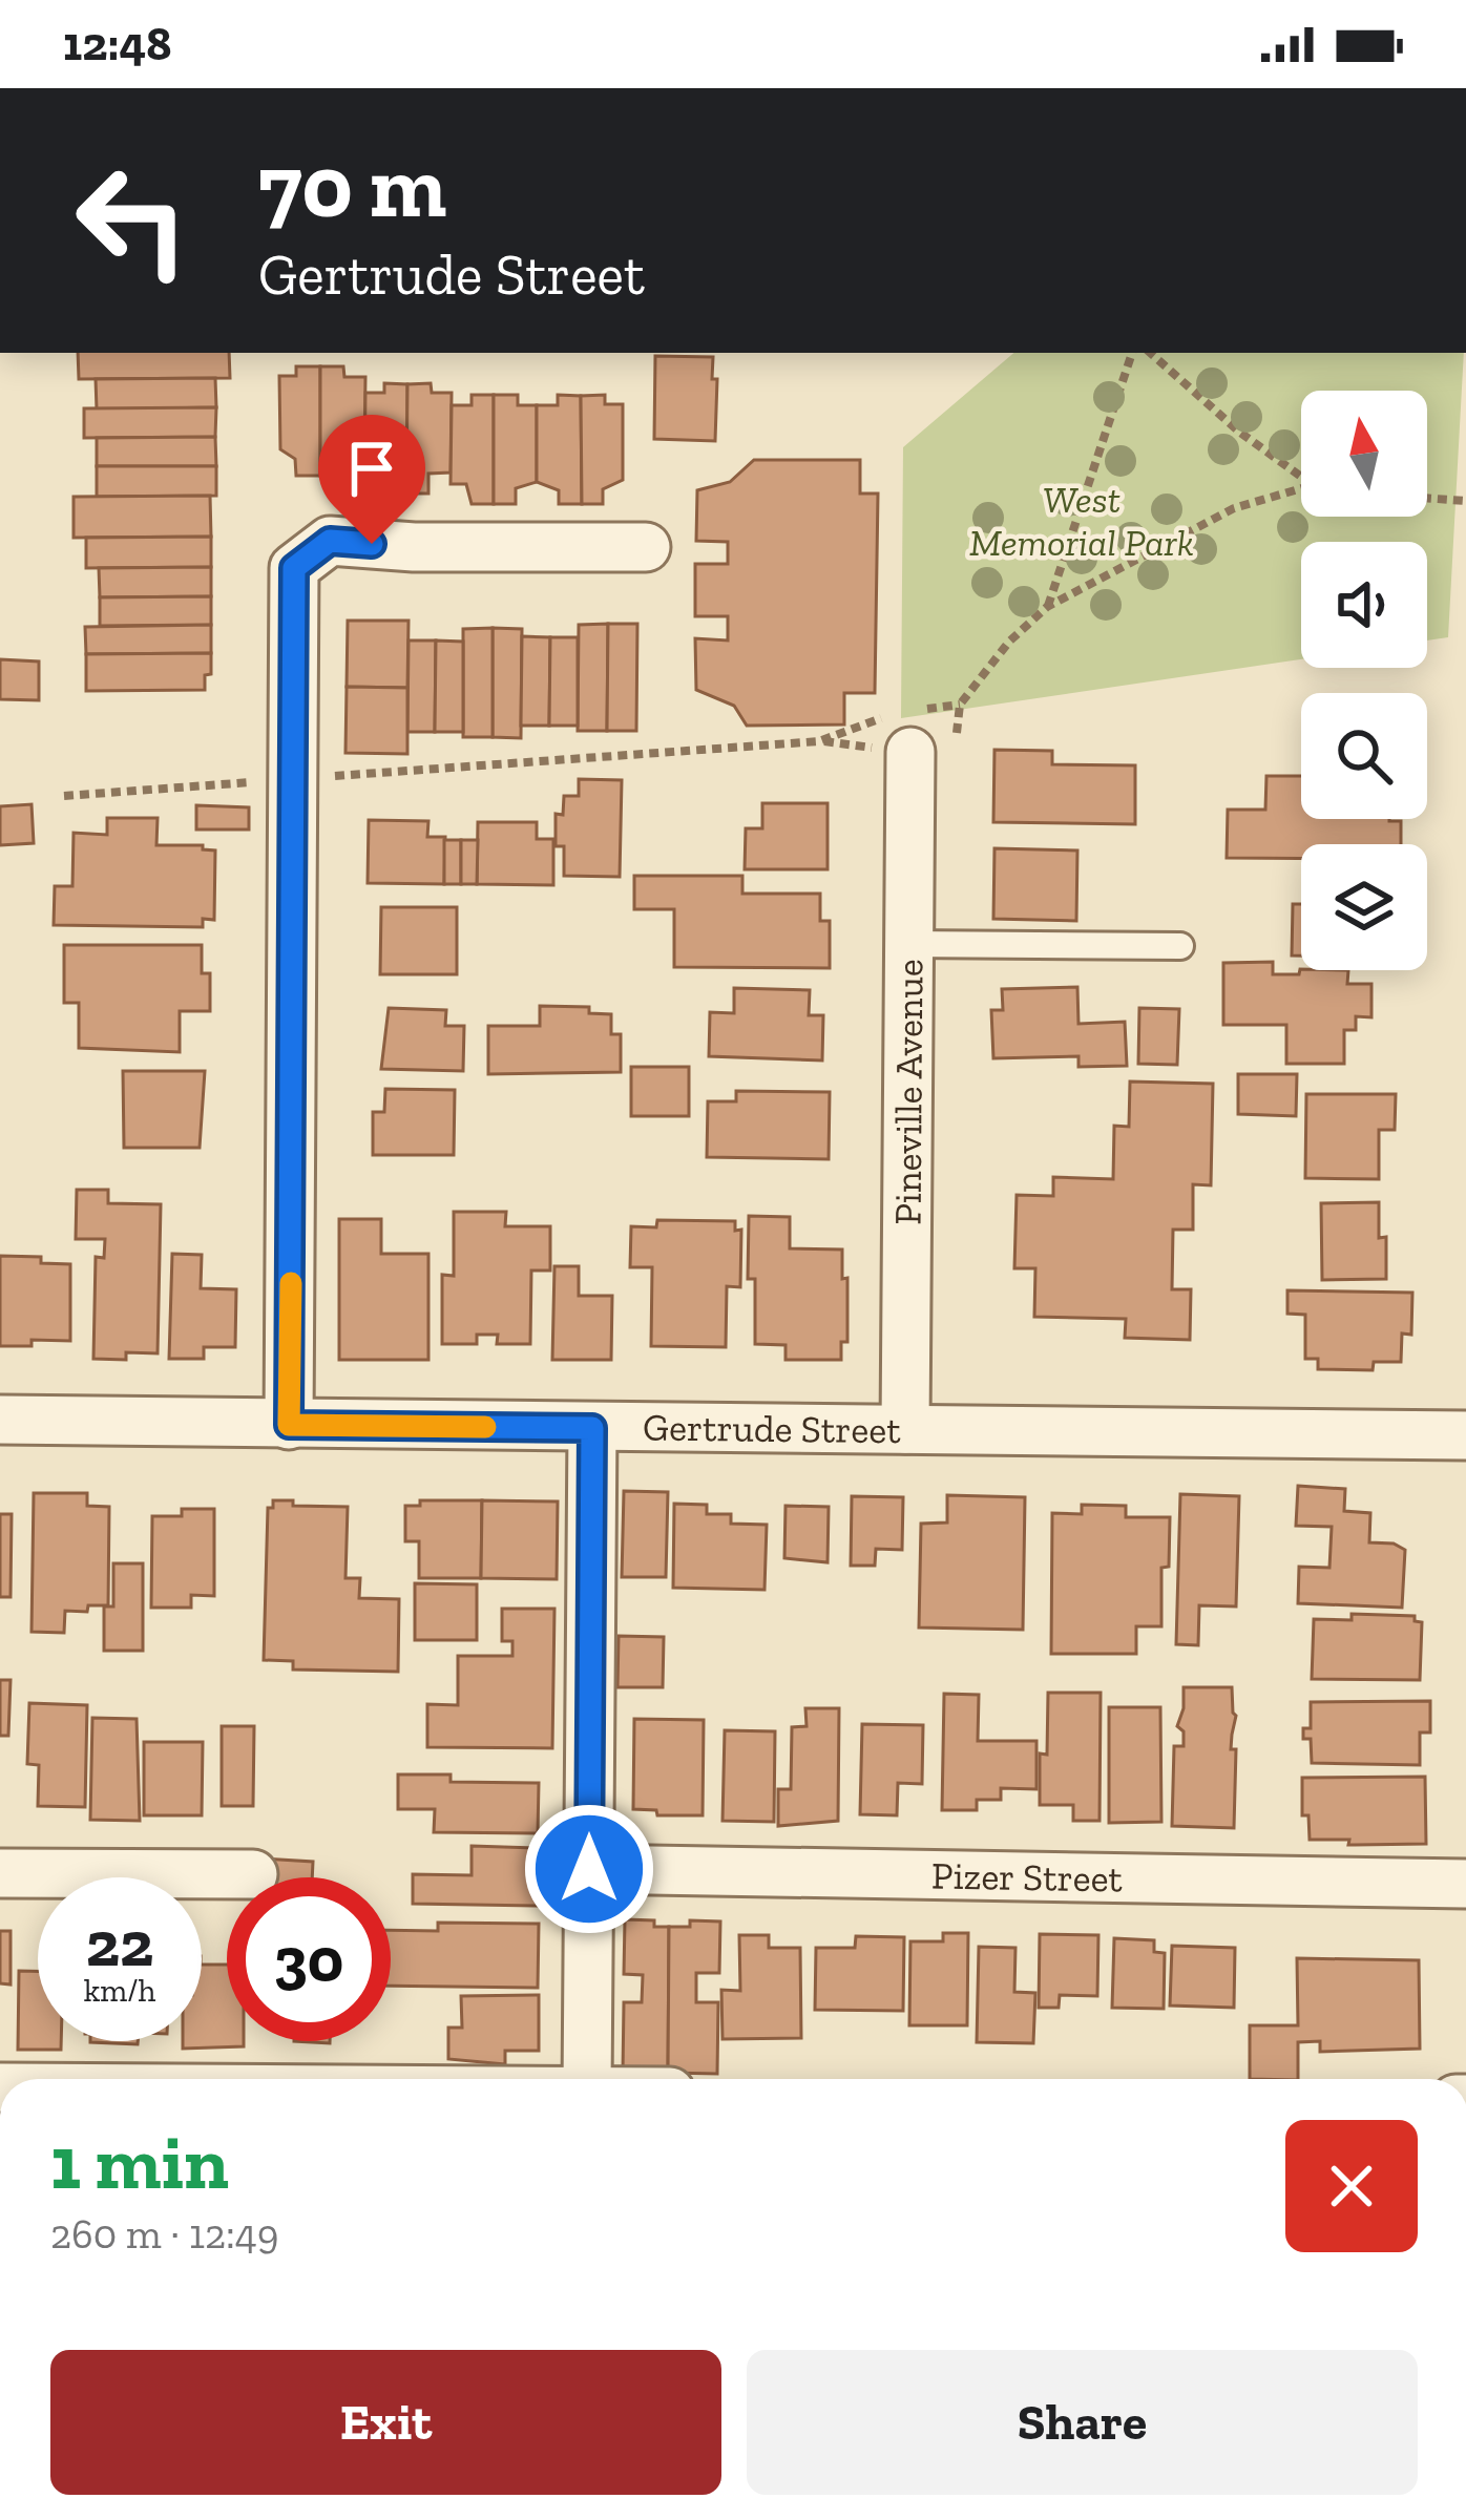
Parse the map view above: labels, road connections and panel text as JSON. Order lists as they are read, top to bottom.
{
  "streets": {
    "street": ["Pineville Avenue", "Gertrude Street", "Pizer Street"]
  },
  "crossings": [
    ["Pineville Avenue", "Gertrude Street"]
  ],
  "parks": ["West Memorial Park"],
  "north": "top",
  "page": {
    "status": "12:48",
    "turn": ["70 m", "Gertrude Street"],
    "speed": "22 km/h",
    "limit": "30",
    "heading": ["1 min", "260 m · 12:49"],
    "buttons": ["Exit", "Share"]
  }
}
